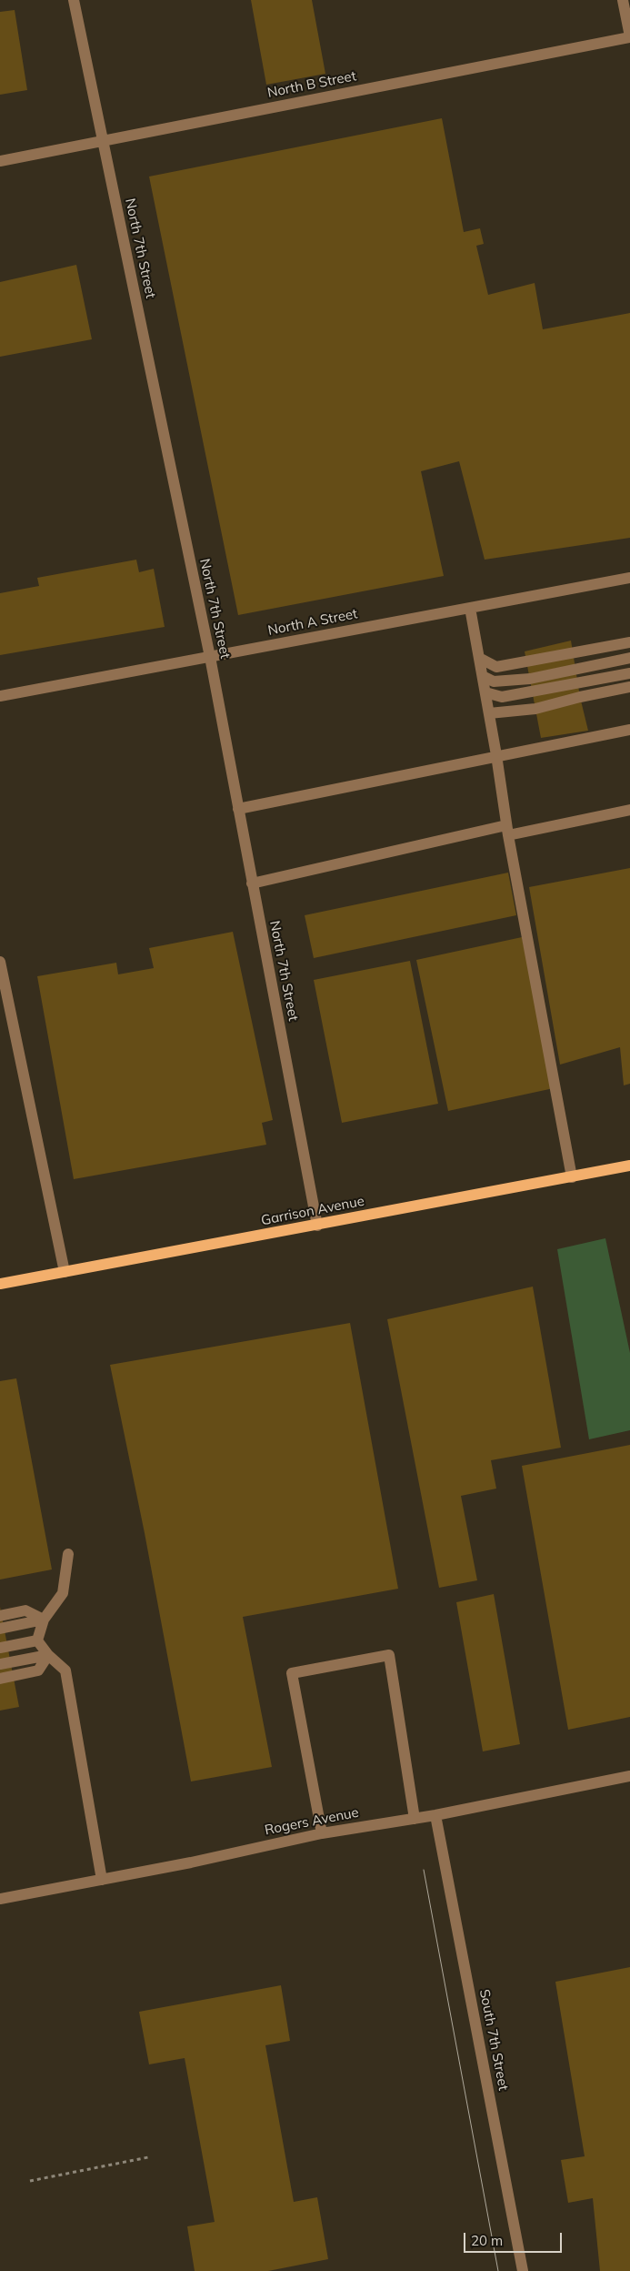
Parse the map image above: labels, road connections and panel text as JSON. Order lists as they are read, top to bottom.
{
  "streets": {
    "main road": ["Garrison Avenue"],
    "street": [
      "North B Street",
      "North 7th Street",
      "North A Street",
      "Rogers Avenue",
      "South 7th Street"
    ]
  },
  "crossings": [
    ["North B Street", "North 7th Street"],
    ["North 7th Street", "North A Street"],
    ["North 7th Street", "Garrison Avenue"],
    ["Rogers Avenue", "South 7th Street"]
  ],
  "scale_bar": "20 m"
}
